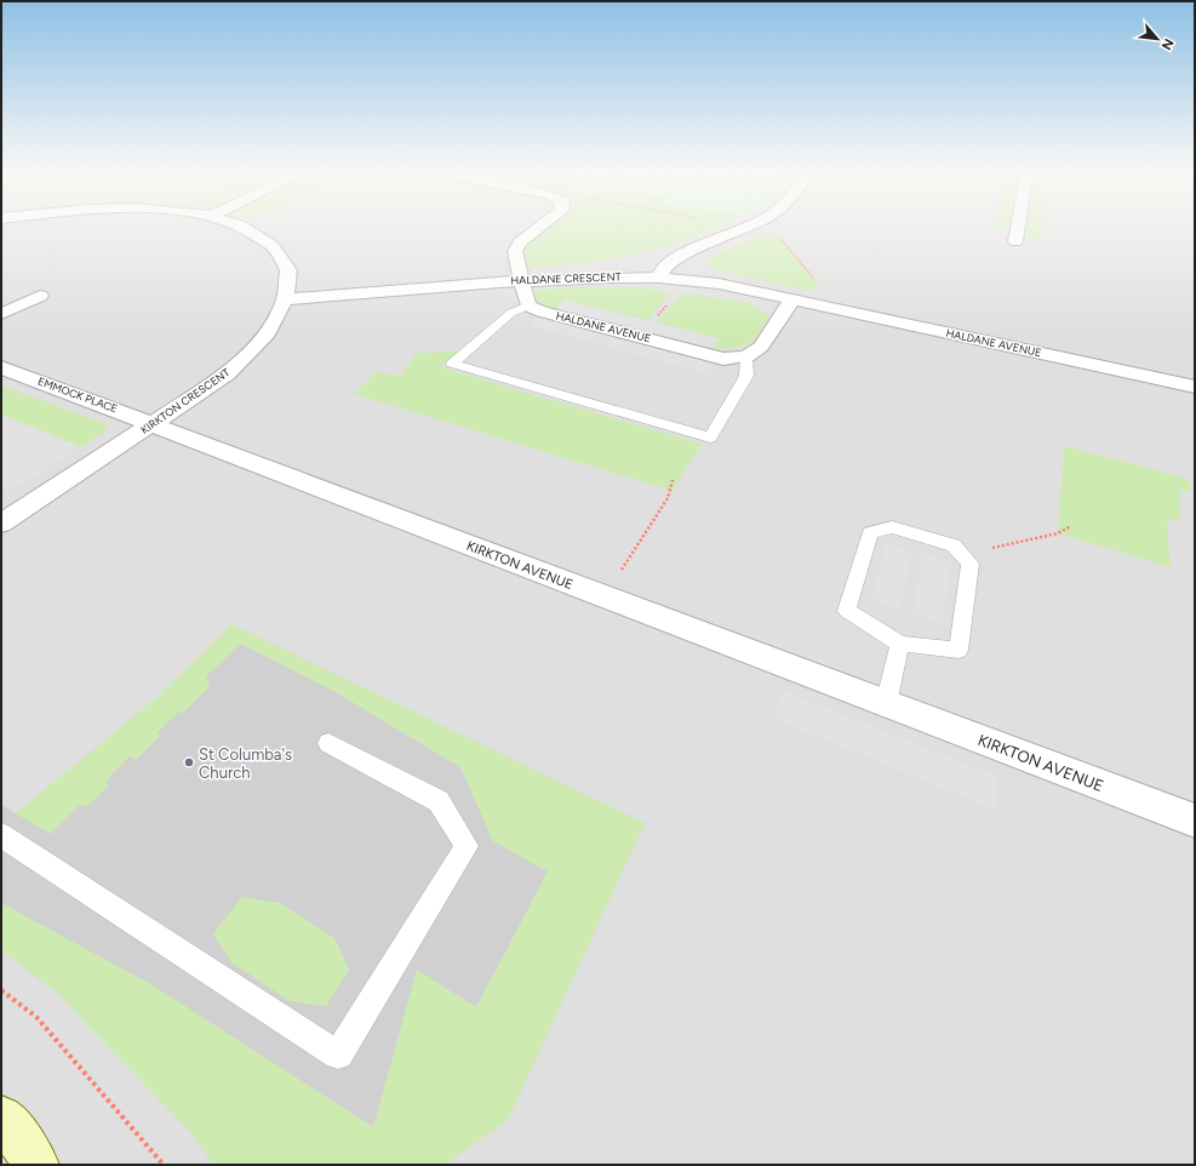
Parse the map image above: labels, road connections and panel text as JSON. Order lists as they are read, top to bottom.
{
  "streets": {
    "street": [
      "HALDANE CRESCENT",
      "HALDANE AVENUE",
      "EMMOCK PLACE",
      "KIRKTON CRESCENT",
      "KIRKTON AVENUE"
    ]
  },
  "crossings": [
    ["HALDANE CRESCENT", "HALDANE AVENUE"],
    ["HALDANE CRESCENT", "KIRKTON CRESCENT"],
    ["EMMOCK PLACE", "KIRKTON CRESCENT"],
    ["EMMOCK PLACE", "KIRKTON AVENUE"],
    ["KIRKTON CRESCENT", "KIRKTON AVENUE"]
  ],
  "places": ["St Columba's Church"],
  "north": "bottom right"
}
